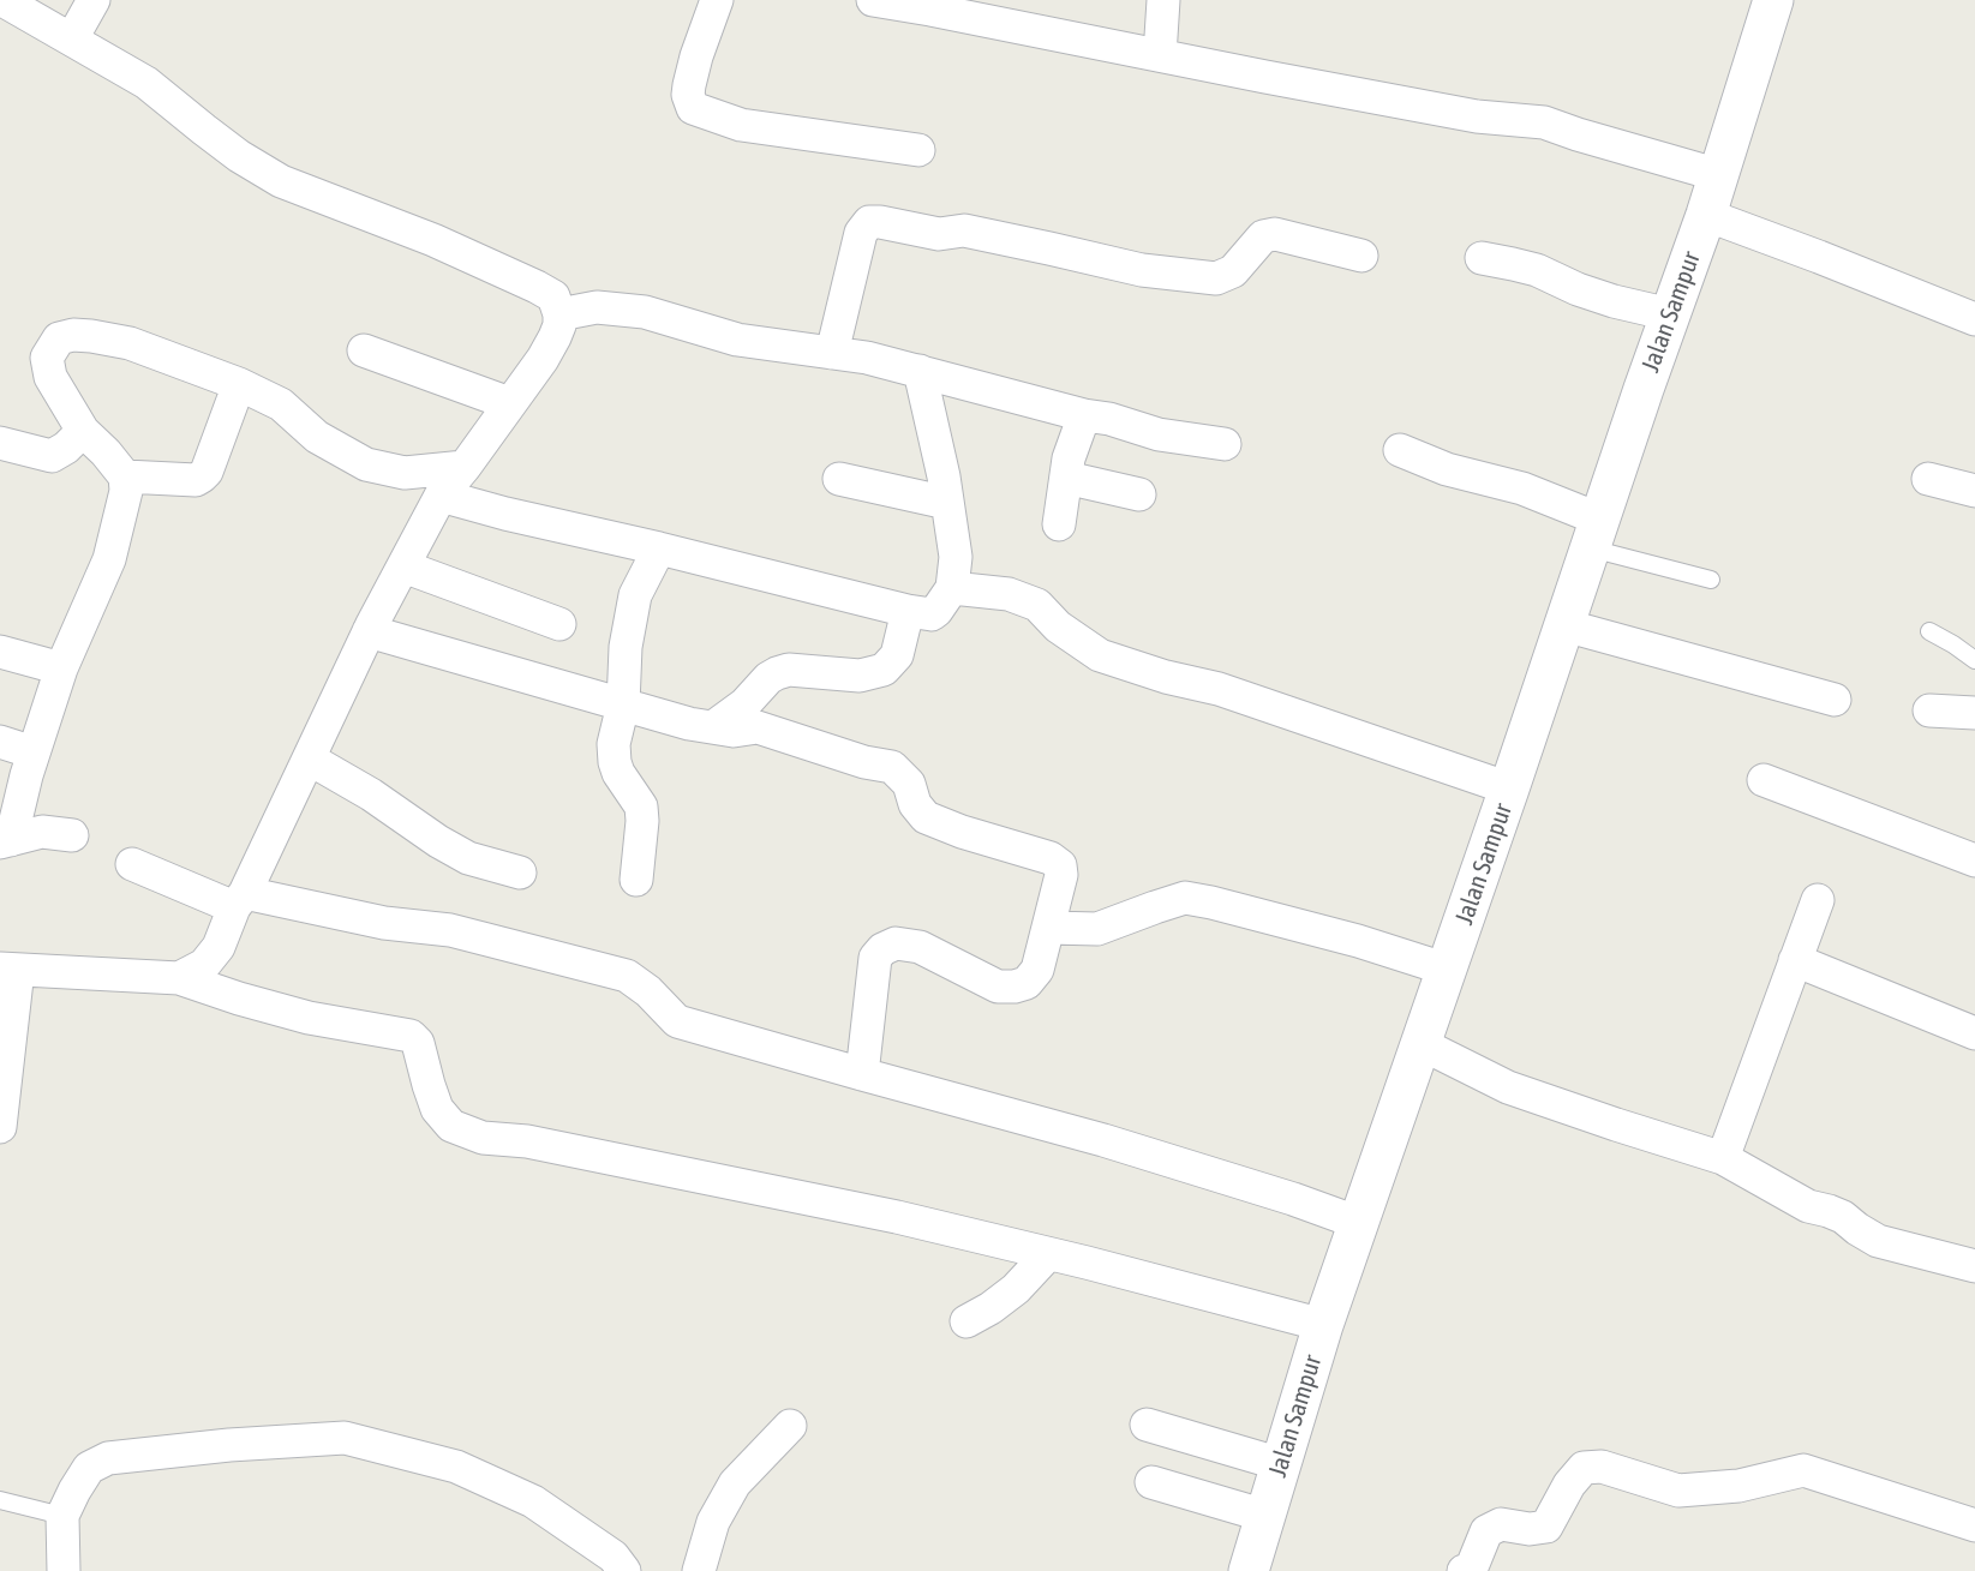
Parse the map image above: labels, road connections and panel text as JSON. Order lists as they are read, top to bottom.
{
  "streets": {
    "main road": ["Jalan Sampur"]
  }
}
